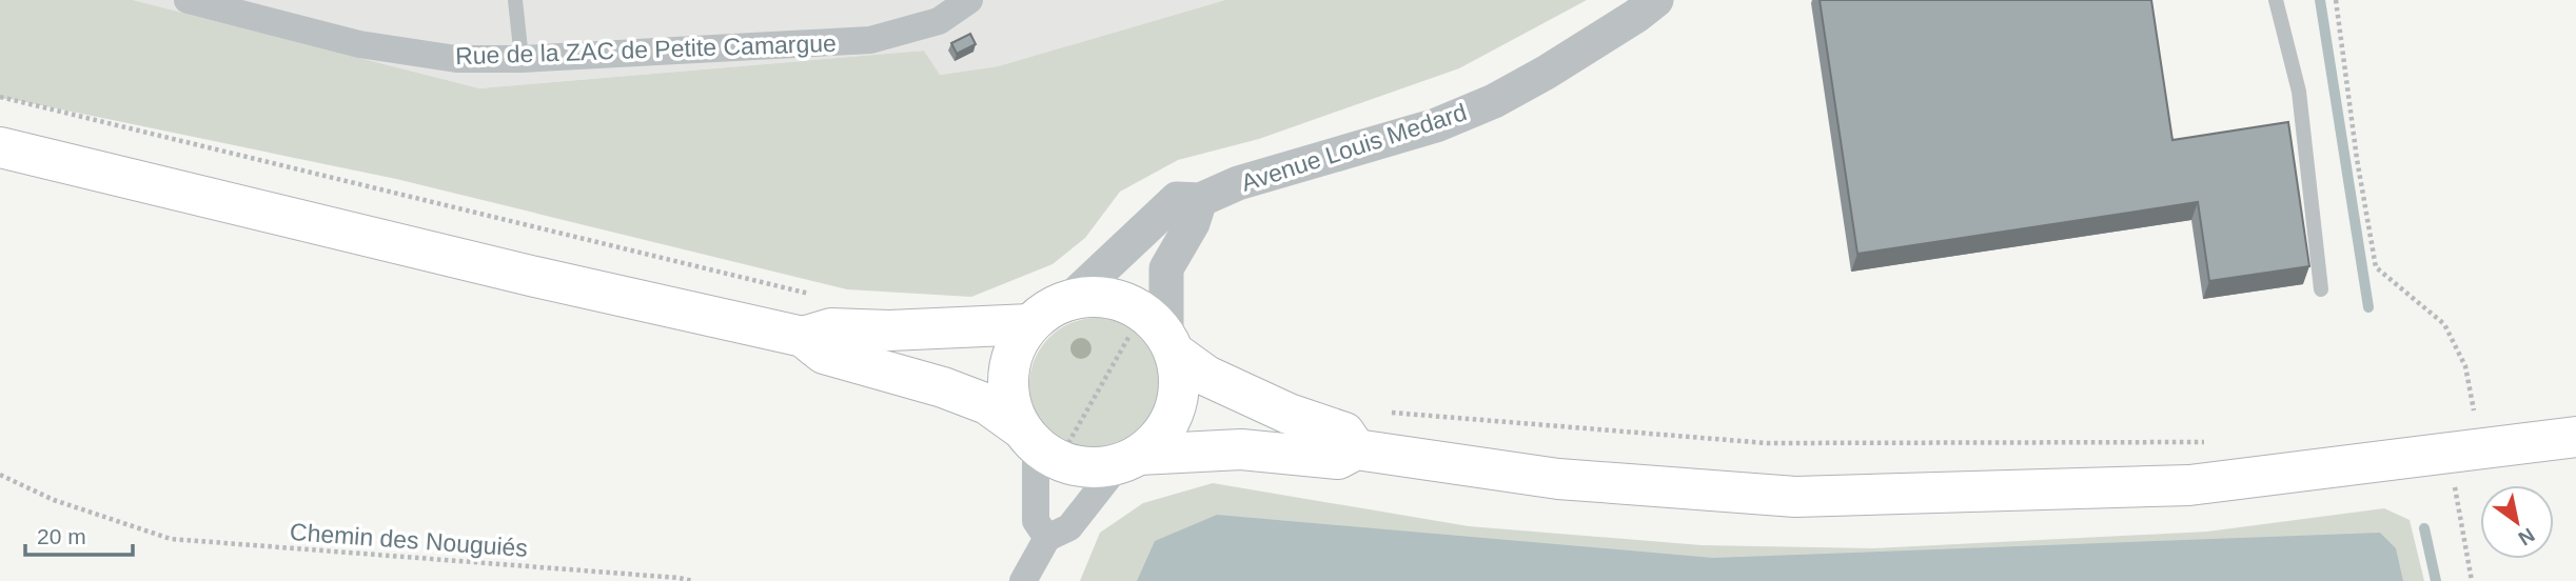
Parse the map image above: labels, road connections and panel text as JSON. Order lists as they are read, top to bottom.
{
  "streets": {
    "street": ["Rue de la ZAC de Petite Camargue", "Avenue Louis Medard"],
    "path": ["Chemin des Nouguiés"]
  },
  "scale_bar": "20 m",
  "north": "bottom right"
}
